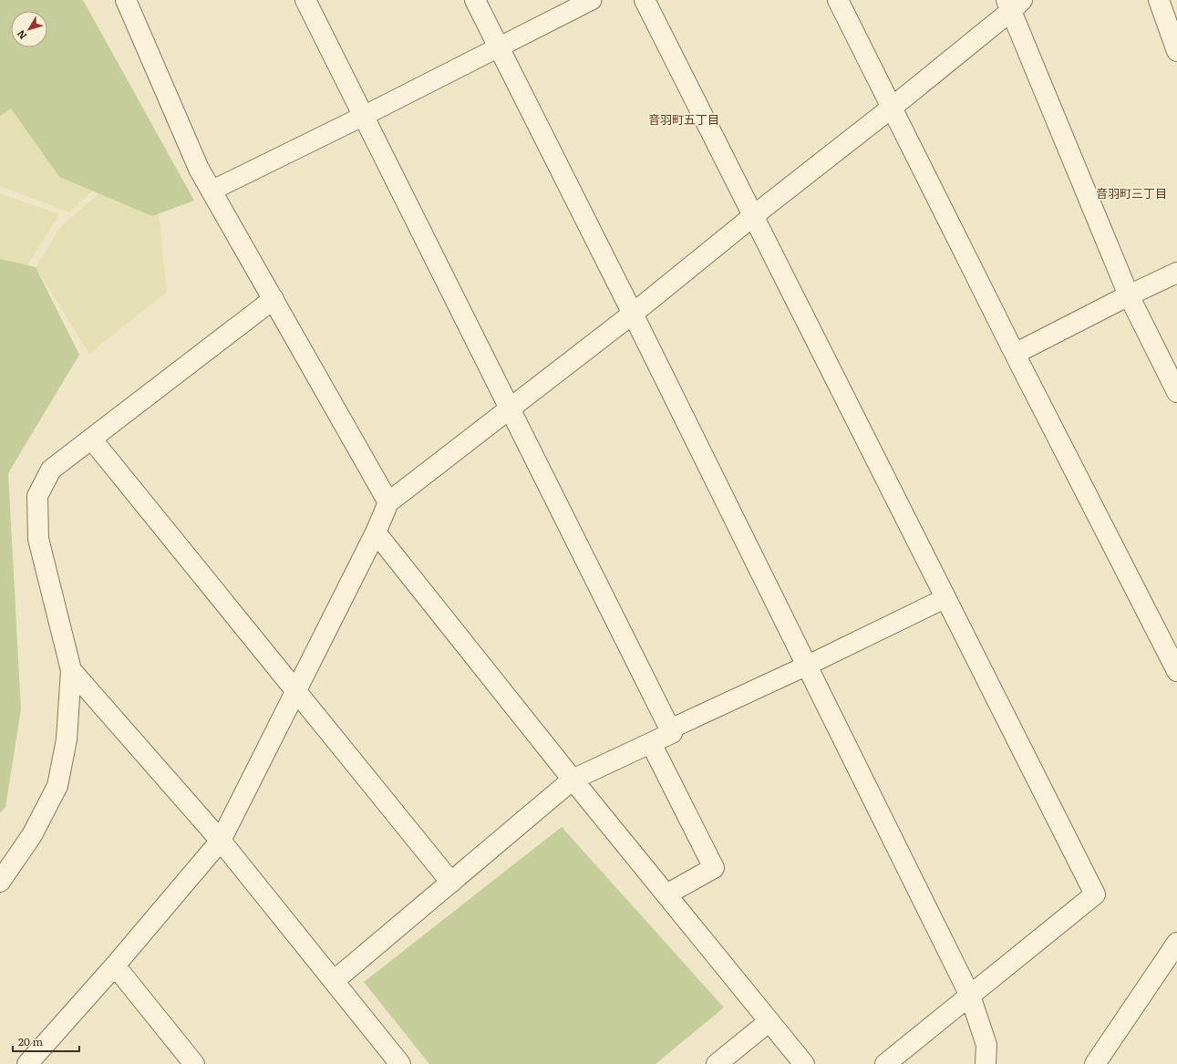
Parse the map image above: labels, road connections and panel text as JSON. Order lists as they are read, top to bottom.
{
  "districts": ["音羽町五丁目", "音羽町三丁目"],
  "scale_bar": "20 m",
  "north": "bottom left"
}
